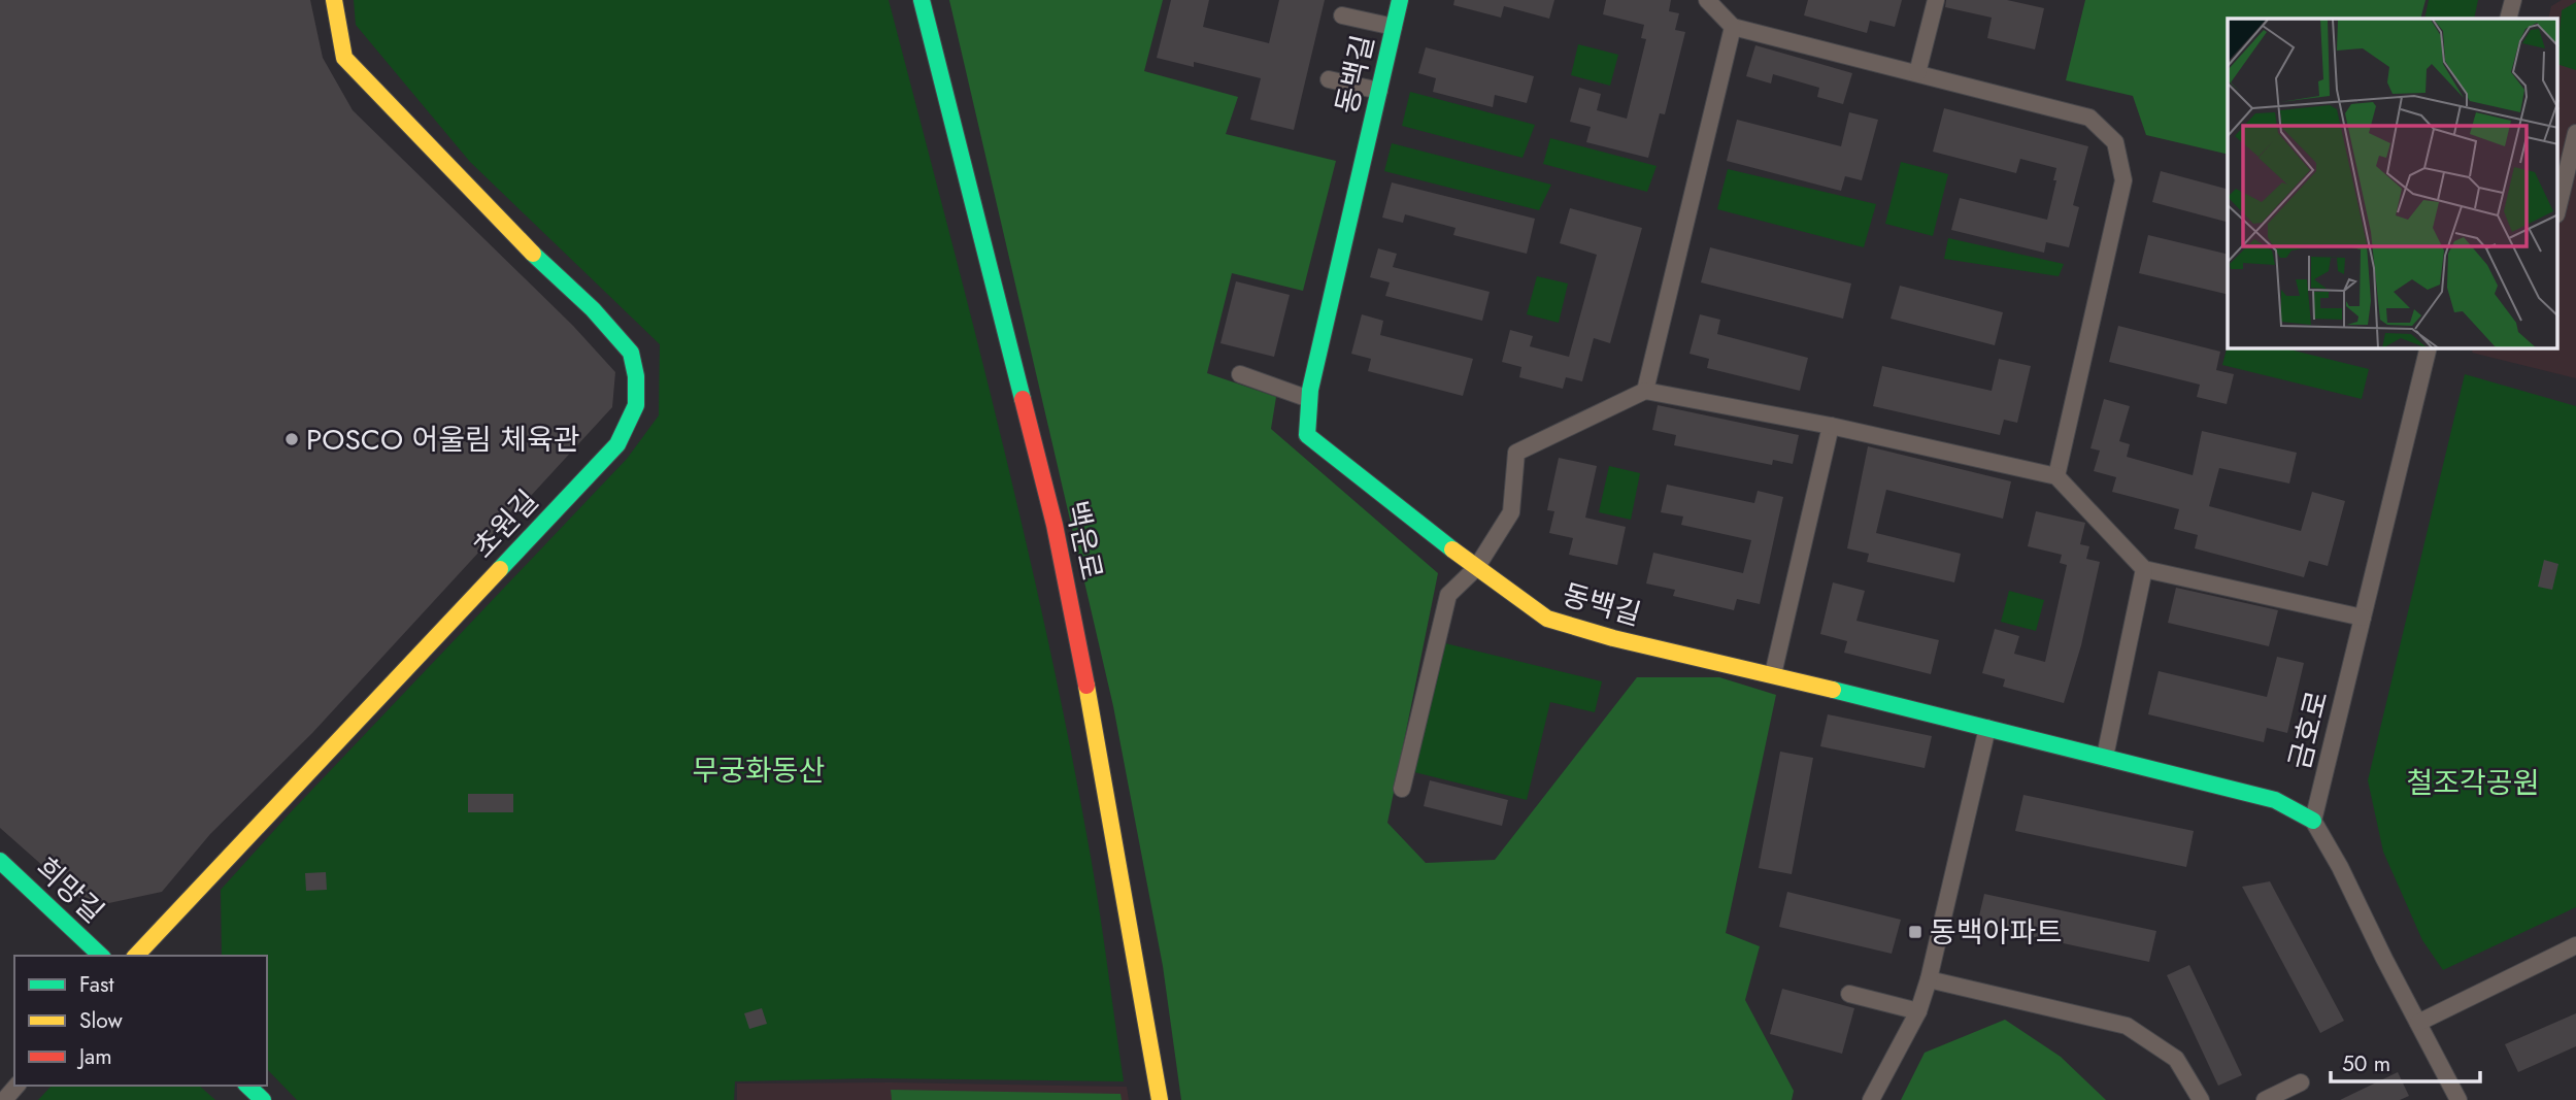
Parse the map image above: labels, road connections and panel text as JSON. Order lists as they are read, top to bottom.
{
  "streets": {
    "street": [
      "동백길",
      "초원길",
      "백운로",
      "금호로",
      "희망길"
    ]
  },
  "crossings": [
    ["동백길", "금호로"]
  ],
  "parks": ["무궁화동산", "철조각공원"],
  "places": {
    "other": ["POSCO 어울림 체육관"],
    "transit": ["동백아파트"]
  },
  "legend": ["Fast", "Slow", "Jam"],
  "scale_bar": "50 m"
}
